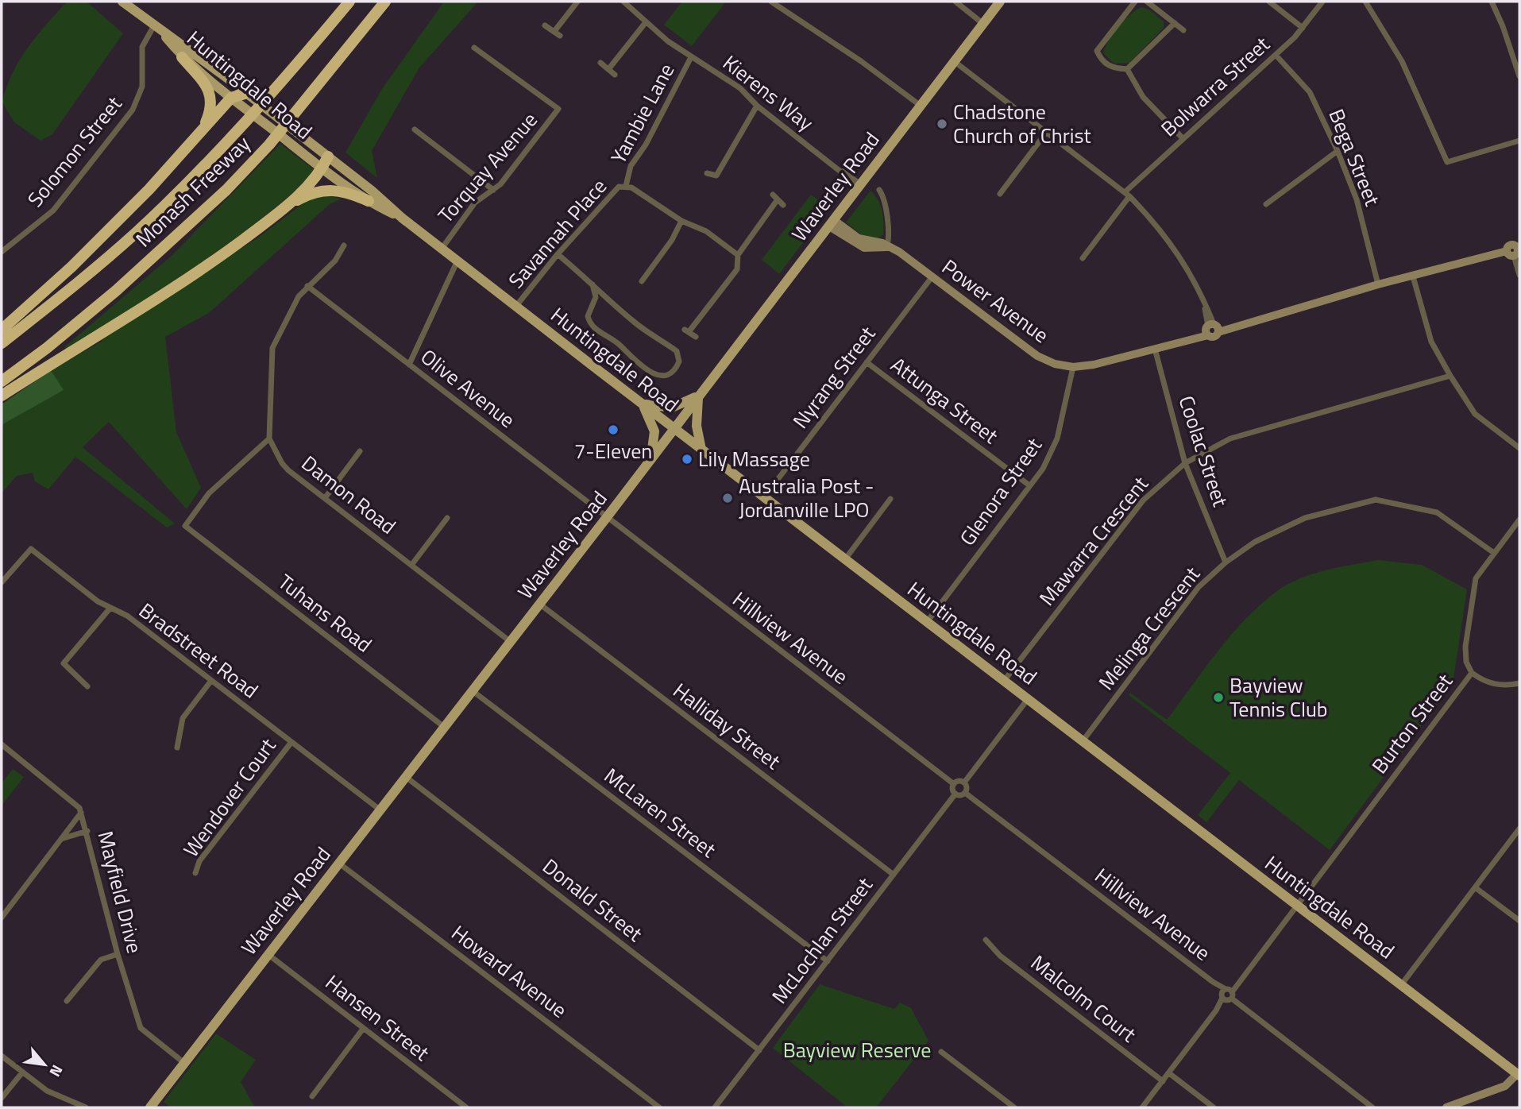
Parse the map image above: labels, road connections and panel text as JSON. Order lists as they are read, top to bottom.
{
  "streets": {
    "highway": ["Monash Freeway"],
    "main road": ["Huntingdale Road", "Waverley Road"],
    "street": [
      "Bolwarra Street",
      "Kierens Way",
      "Yambie Lane",
      "Solomon Street",
      "Bega Street",
      "Torquay Avenue",
      "Savannah Place",
      "Power Avenue",
      "Nyrang Street",
      "Olive Avenue",
      "Attunga Street",
      "Coolac Street",
      "Glenora Street",
      "Damon Road",
      "Mawarra Crescent",
      "Tuhans Road",
      "Melinga Crescent",
      "Hillview Avenue",
      "Bradstreet Road",
      "Burton Street",
      "Halliday Street",
      "Wendover Court",
      "McLaren Street",
      "Mayfield Drive",
      "Donald Street",
      "McLochlan Street",
      "Howard Avenue",
      "Malcolm Court",
      "Hansen Street"
    ]
  },
  "crossings": [
    ["Huntingdale Road", "Solomon Street"],
    ["Huntingdale Road", "Torquay Avenue"],
    ["Huntingdale Road", "Waverley Road"],
    ["Huntingdale Road", "Savannah Place"],
    ["Huntingdale Road", "Nyrang Street"],
    ["Huntingdale Road", "Glenora Street"],
    ["Huntingdale Road", "Mawarra Crescent"],
    ["Huntingdale Road", "Melinga Crescent"],
    ["Huntingdale Road", "Burton Street"],
    ["Bolwarra Street", "Bega Street"],
    ["Kierens Way", "Yambie Lane"],
    ["Kierens Way", "Waverley Road"],
    ["Yambie Lane", "Savannah Place"],
    ["Bega Street", "Power Avenue"],
    ["Waverley Road", "Power Avenue"],
    ["Waverley Road", "Olive Avenue"],
    ["Waverley Road", "Damon Road"],
    ["Waverley Road", "Tuhans Road"],
    ["Waverley Road", "Hillview Avenue"],
    ["Waverley Road", "Bradstreet Road"],
    ["Waverley Road", "Halliday Street"],
    ["Waverley Road", "McLaren Street"],
    ["Waverley Road", "Mayfield Drive"],
    ["Waverley Road", "Donald Street"],
    ["Waverley Road", "Howard Avenue"],
    ["Waverley Road", "Hansen Street"],
    ["Power Avenue", "Nyrang Street"],
    ["Power Avenue", "Coolac Street"],
    ["Power Avenue", "Glenora Street"],
    ["Nyrang Street", "Attunga Street"],
    ["Olive Avenue", "Damon Road"],
    ["Olive Avenue", "Hillview Avenue"],
    ["Attunga Street", "Glenora Street"],
    ["Coolac Street", "Mawarra Crescent"],
    ["Coolac Street", "Melinga Crescent"],
    ["Damon Road", "Tuhans Road"],
    ["Melinga Crescent", "Burton Street"],
    ["Hillview Avenue", "Burton Street"],
    ["Hillview Avenue", "McLochlan Street"],
    ["Bradstreet Road", "Wendover Court"],
    ["Burton Street", "Malcolm Court"],
    ["Halliday Street", "McLochlan Street"],
    ["McLaren Street", "McLochlan Street"],
    ["Donald Street", "McLochlan Street"]
  ],
  "parks": ["Bayview Reserve"],
  "places": [
    "Chadstone Church of Christ",
    "7-Eleven",
    "Lily Massage",
    "Australia Post - Jordanville LPO",
    "Bayview Tennis Club"
  ],
  "north": "bottom right"
}
